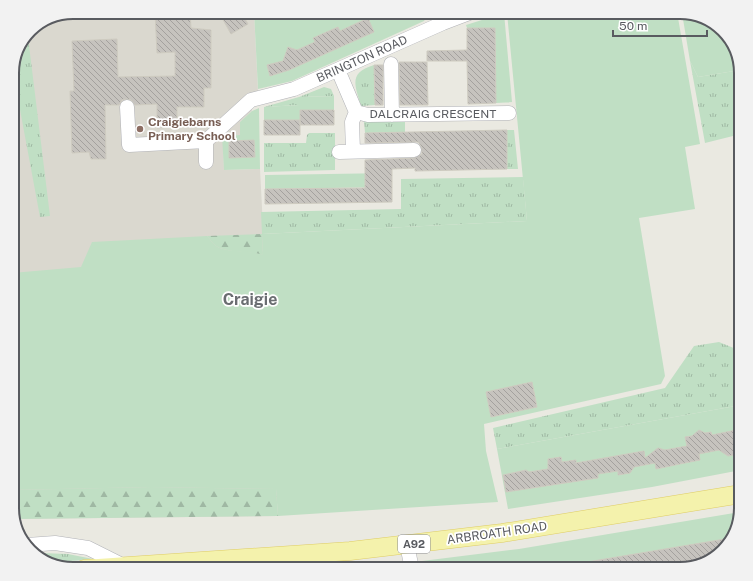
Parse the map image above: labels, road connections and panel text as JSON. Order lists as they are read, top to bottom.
{
  "streets": {
    "main road": ["ARBROATH ROAD", "A92"],
    "street": ["BRINGTON ROAD", "DALCRAIG CRESCENT"]
  },
  "crossings": [
    ["BRINGTON ROAD", "DALCRAIG CRESCENT"]
  ],
  "districts": ["Craigie"],
  "places": ["Craigiebarns Primary School"],
  "scale_bar": "50 m"
}
